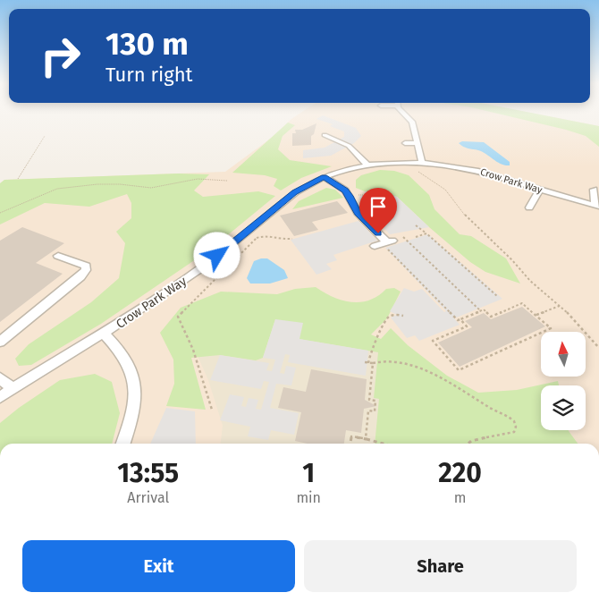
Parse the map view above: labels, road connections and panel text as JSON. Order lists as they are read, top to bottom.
{
  "streets": {
    "street": ["Crow Park Way"]
  },
  "north": "top",
  "page": {
    "turn": ["130 m", "Turn right"],
    "eta": [
      "13:55",
      "Arrival",
      "1",
      "min",
      "220",
      "m"
    ],
    "buttons": ["Exit", "Share"]
  }
}
